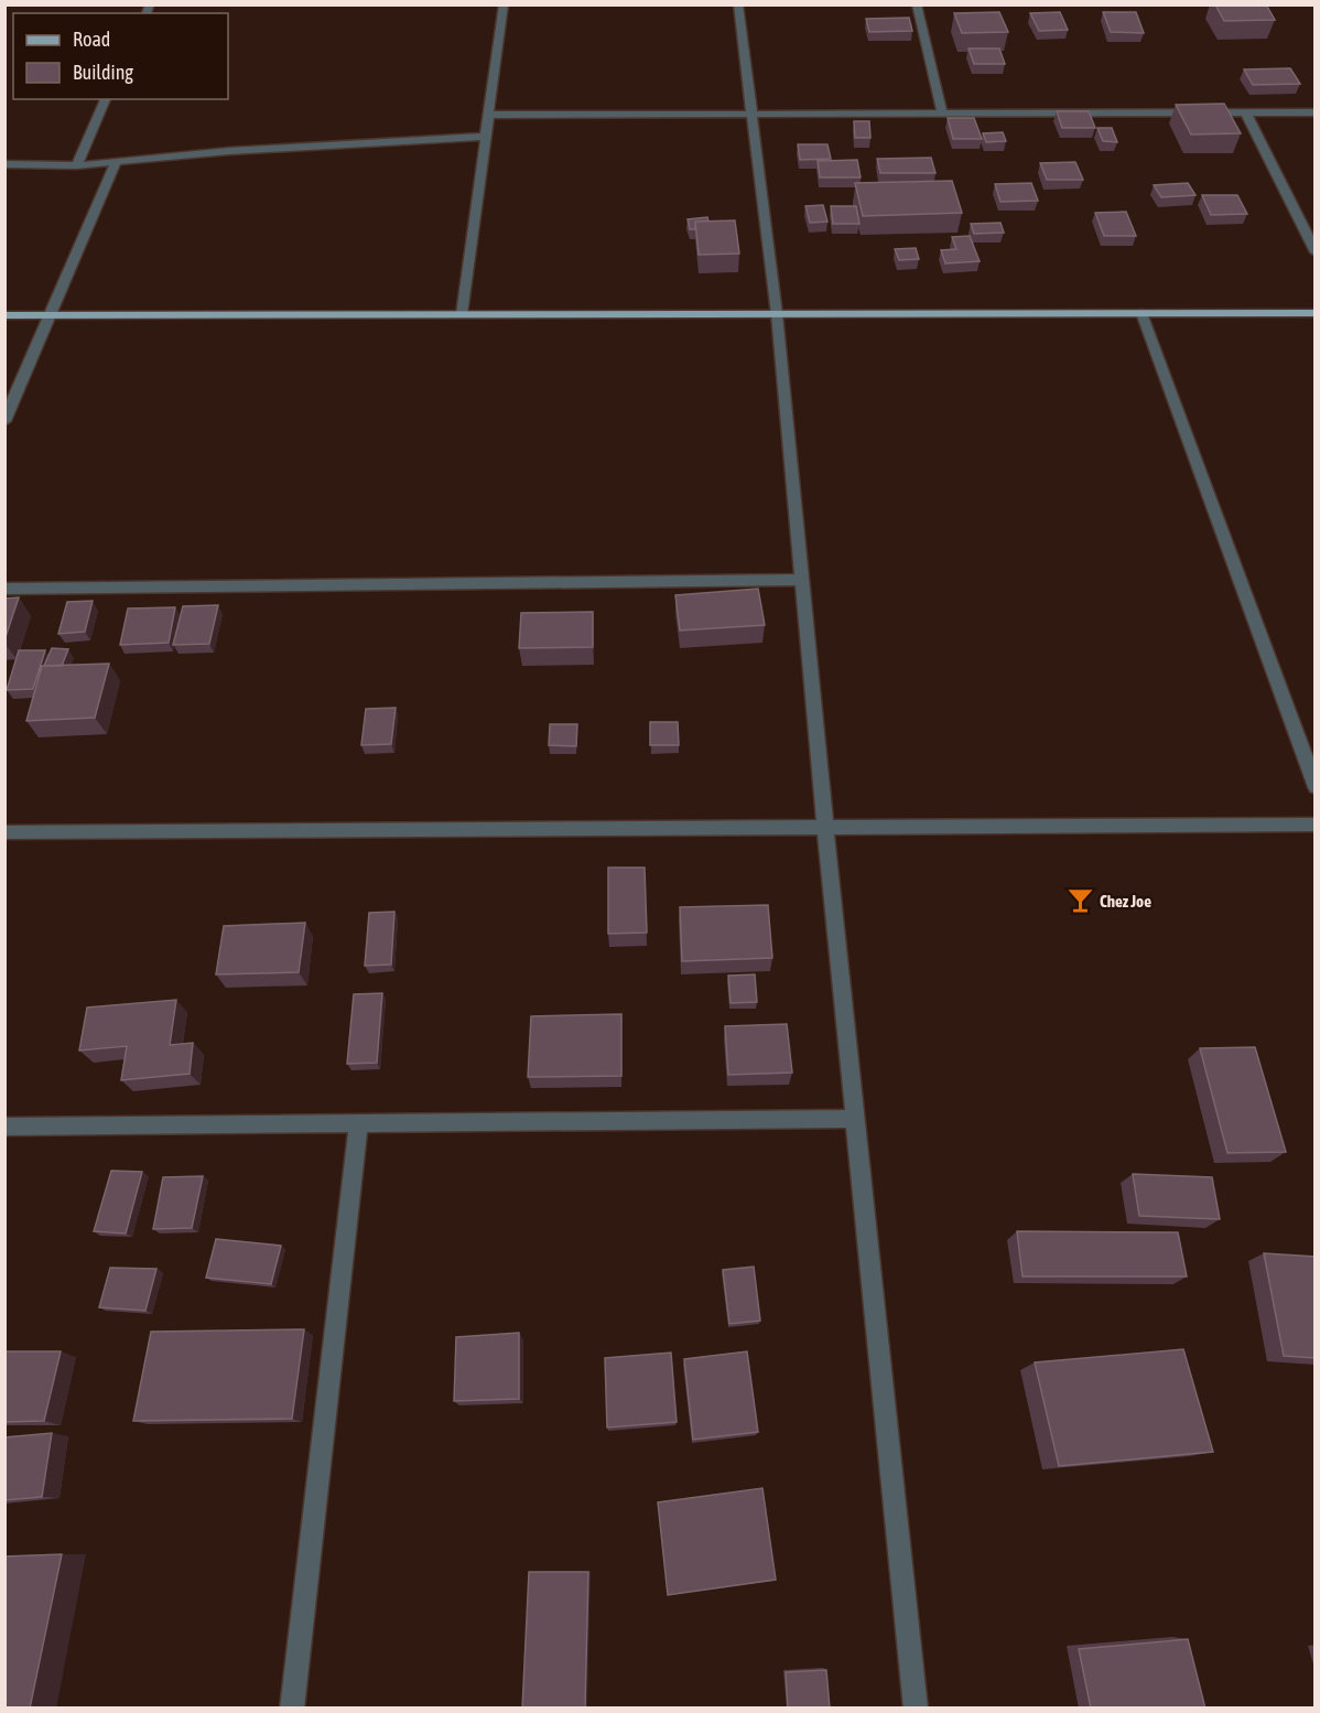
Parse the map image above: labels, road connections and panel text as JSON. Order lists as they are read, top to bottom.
{
  "places": {
    "bar": ["Chez Joe"]
  },
  "legend": ["Road", "Building"]
}
